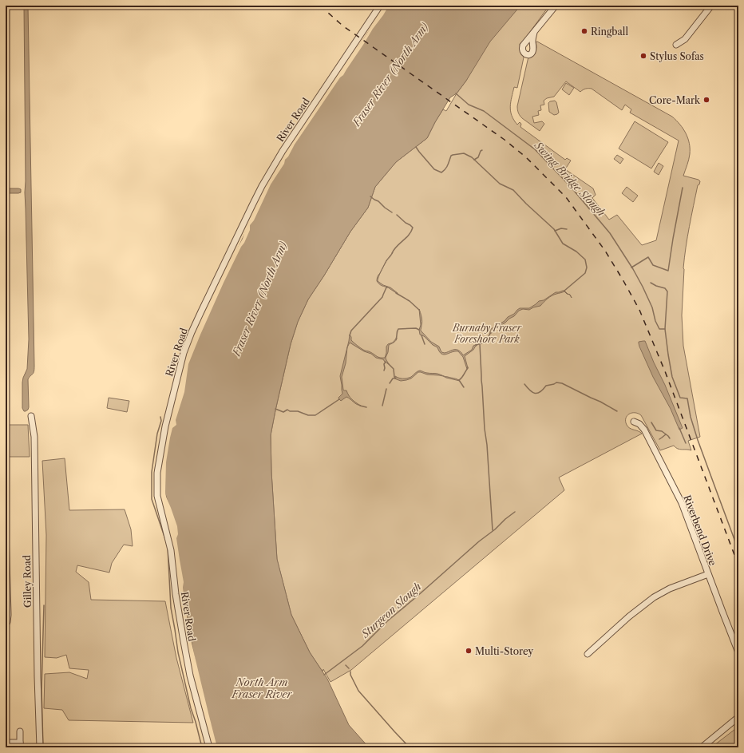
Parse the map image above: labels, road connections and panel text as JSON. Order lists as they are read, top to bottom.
{
  "streets": {
    "street": ["River Road", "Riverbend Drive", "Gilley Road"]
  },
  "water": [
    "Fraser River (North Arm)",
    "Swing Bridge Slough",
    "Sturgeon Slough",
    "North Arm Fraser River"
  ],
  "parks": ["Burnaby Fraser Foreshore Park"],
  "places": [
    "Ringball",
    "Stylus Sofas",
    "Core-Mark",
    "Multi-Storey"
  ]
}
